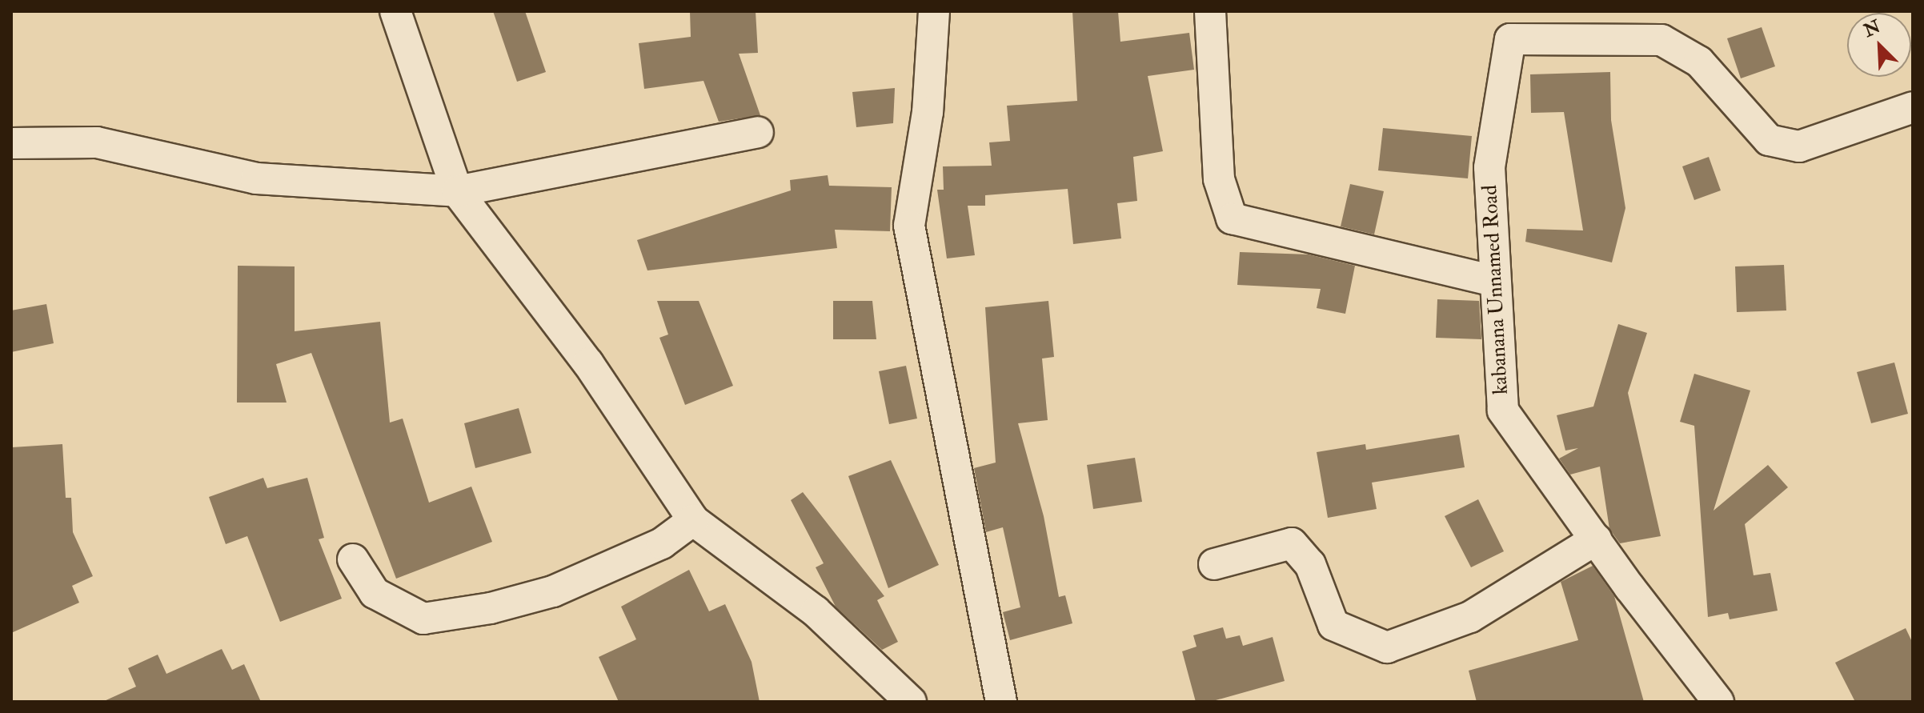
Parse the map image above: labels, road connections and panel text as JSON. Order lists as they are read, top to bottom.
{
  "streets": {
    "street": ["kabanana Unnamed Road"]
  },
  "north": "top left"
}
